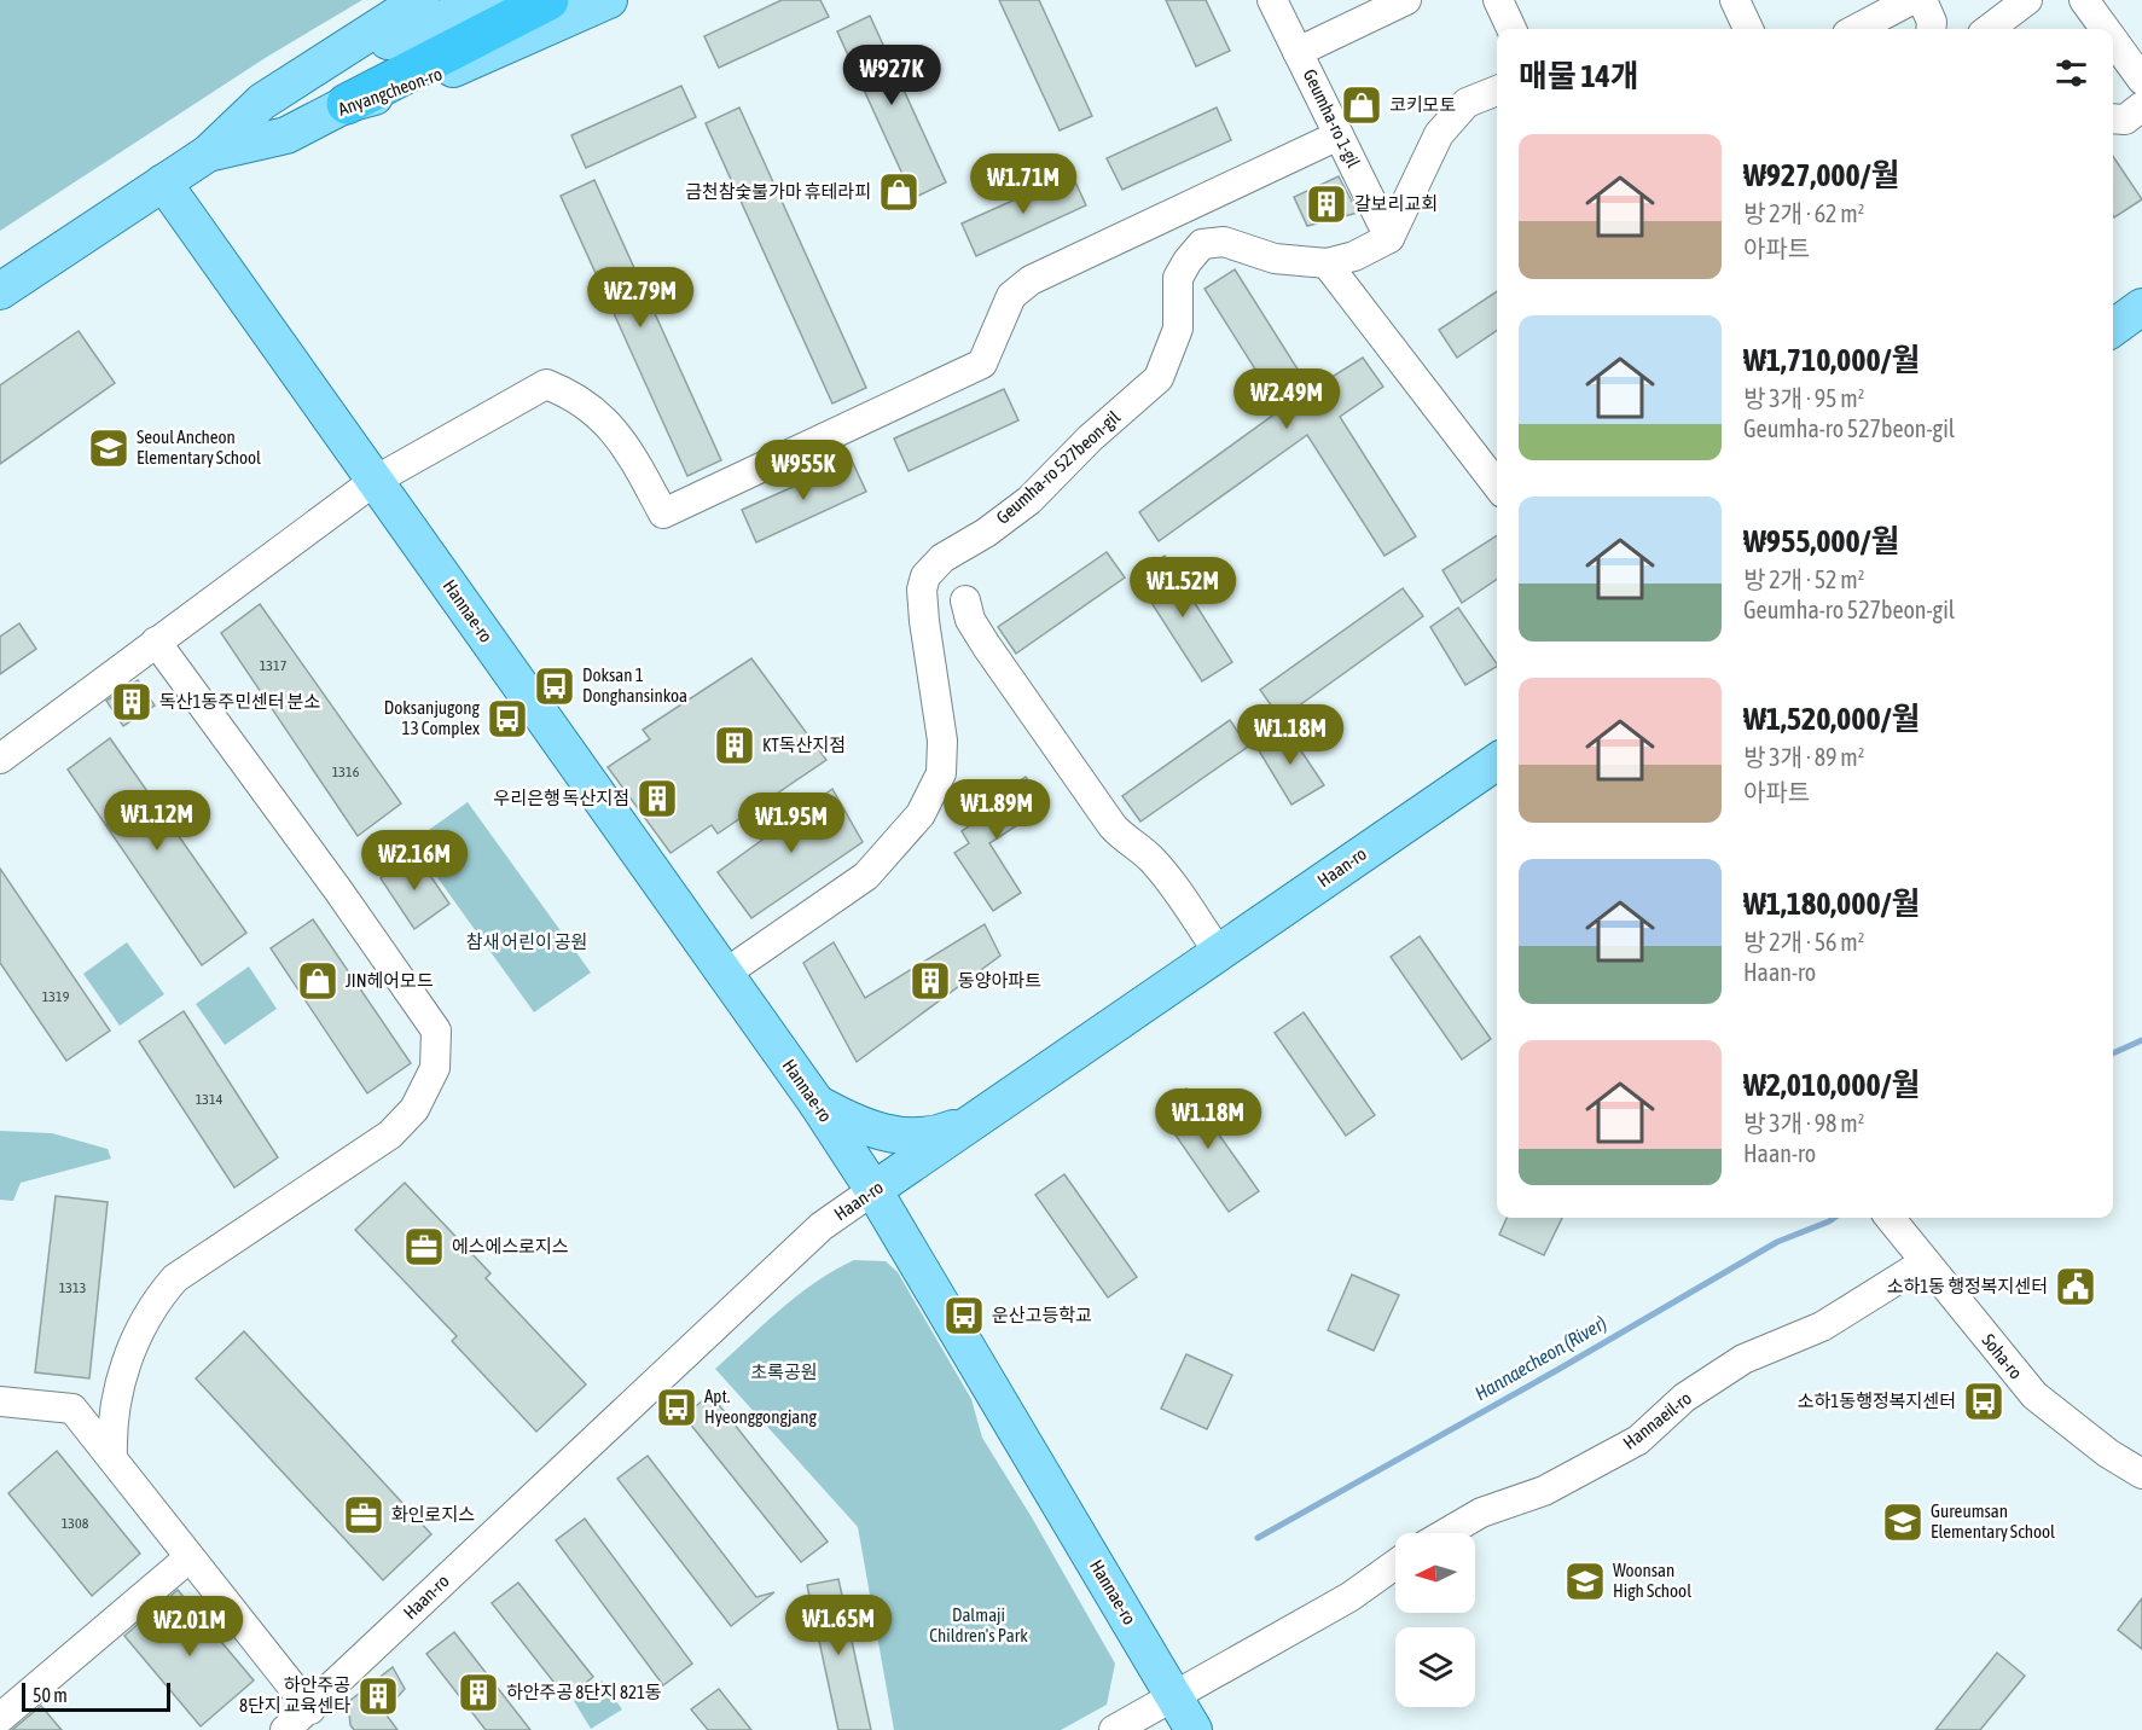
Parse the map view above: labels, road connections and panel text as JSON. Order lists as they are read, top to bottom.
{
  "streets": {
    "main road": ["Anyangcheon-ro", "Hannae-ro", "Haan-ro"],
    "street": [
      "Geumha-ro 1-gil",
      "Geumha-ro 527beon-gil",
      "Soha-ro",
      "Hannaeil-ro"
    ]
  },
  "crossings": [
    ["Anyangcheon-ro", "Hannae-ro"],
    ["Geumha-ro 1-gil", "Geumha-ro 527beon-gil"],
    ["Geumha-ro 527beon-gil", "Hannae-ro"],
    ["Hannae-ro", "Haan-ro"],
    ["Soha-ro", "Hannaeil-ro"]
  ],
  "water": ["Hannaecheon (River)"],
  "parks": ["참새 어린이 공원", "초록공원", "Dalmaji Children's Park"],
  "places": {
    "shop": ["코키모토", "금천참숯불가마 휴테라피", "JIN헤어모드"],
    "building": [
      "갈보리교회",
      "독산1동주민센터 분소",
      "KT독산지점",
      "우리은행 독산지점",
      "동양아파트",
      "하안주공 8단지 821동",
      "하안주공 8단지 교육센타"
    ],
    "school or university": ["Seoul Ancheon Elementary School", "Gureumsan Elementary School", "Woonsan High School"],
    "bus stop": [
      "Doksan 1 Donghansinkoa",
      "Doksanjugong 13 Complex",
      "운산고등학교",
      "소하1동행정복지센터",
      "Apt. Hyeonggongjang"
    ],
    "office": ["에스에스로지스", "화인로지스"],
    "public building": ["소하1동 행정복지센터"]
  },
  "house_numbers": [
    "1317",
    "1316",
    "1319",
    "1314",
    "1313",
    "1308"
  ],
  "scale_bar": "50 m",
  "north": "left",
  "page": {
    "heading": "매물 14개",
    "price": [
      "₩927K",
      "₩1.71M",
      "₩2.79M",
      "₩2.49M",
      "₩955K",
      "₩1.52M",
      "₩1.18M",
      "₩1.89M",
      "₩1.12M",
      "₩1.95M",
      "₩2.16M",
      "₩1.18M",
      "₩1.65M",
      "₩2.01M"
    ],
    "list": [
      {
        "name": "₩927,000/월",
        "note": "방 2개 · 62 m² · 아파트"
      },
      {
        "name": "₩1,710,000/월",
        "note": "방 3개 · 95 m² · Geumha-ro 527beon-gil"
      },
      {
        "name": "₩955,000/월",
        "note": "방 2개 · 52 m² · Geumha-ro 527beon-gil"
      },
      {
        "name": "₩1,520,000/월",
        "note": "방 3개 · 89 m² · 아파트"
      },
      {
        "name": "₩1,180,000/월",
        "note": "방 2개 · 56 m² · Haan-ro"
      },
      {
        "name": "₩2,010,000/월",
        "note": "방 3개 · 98 m² · Haan-ro"
      }
    ],
    "scale": "50 m"
  }
}
